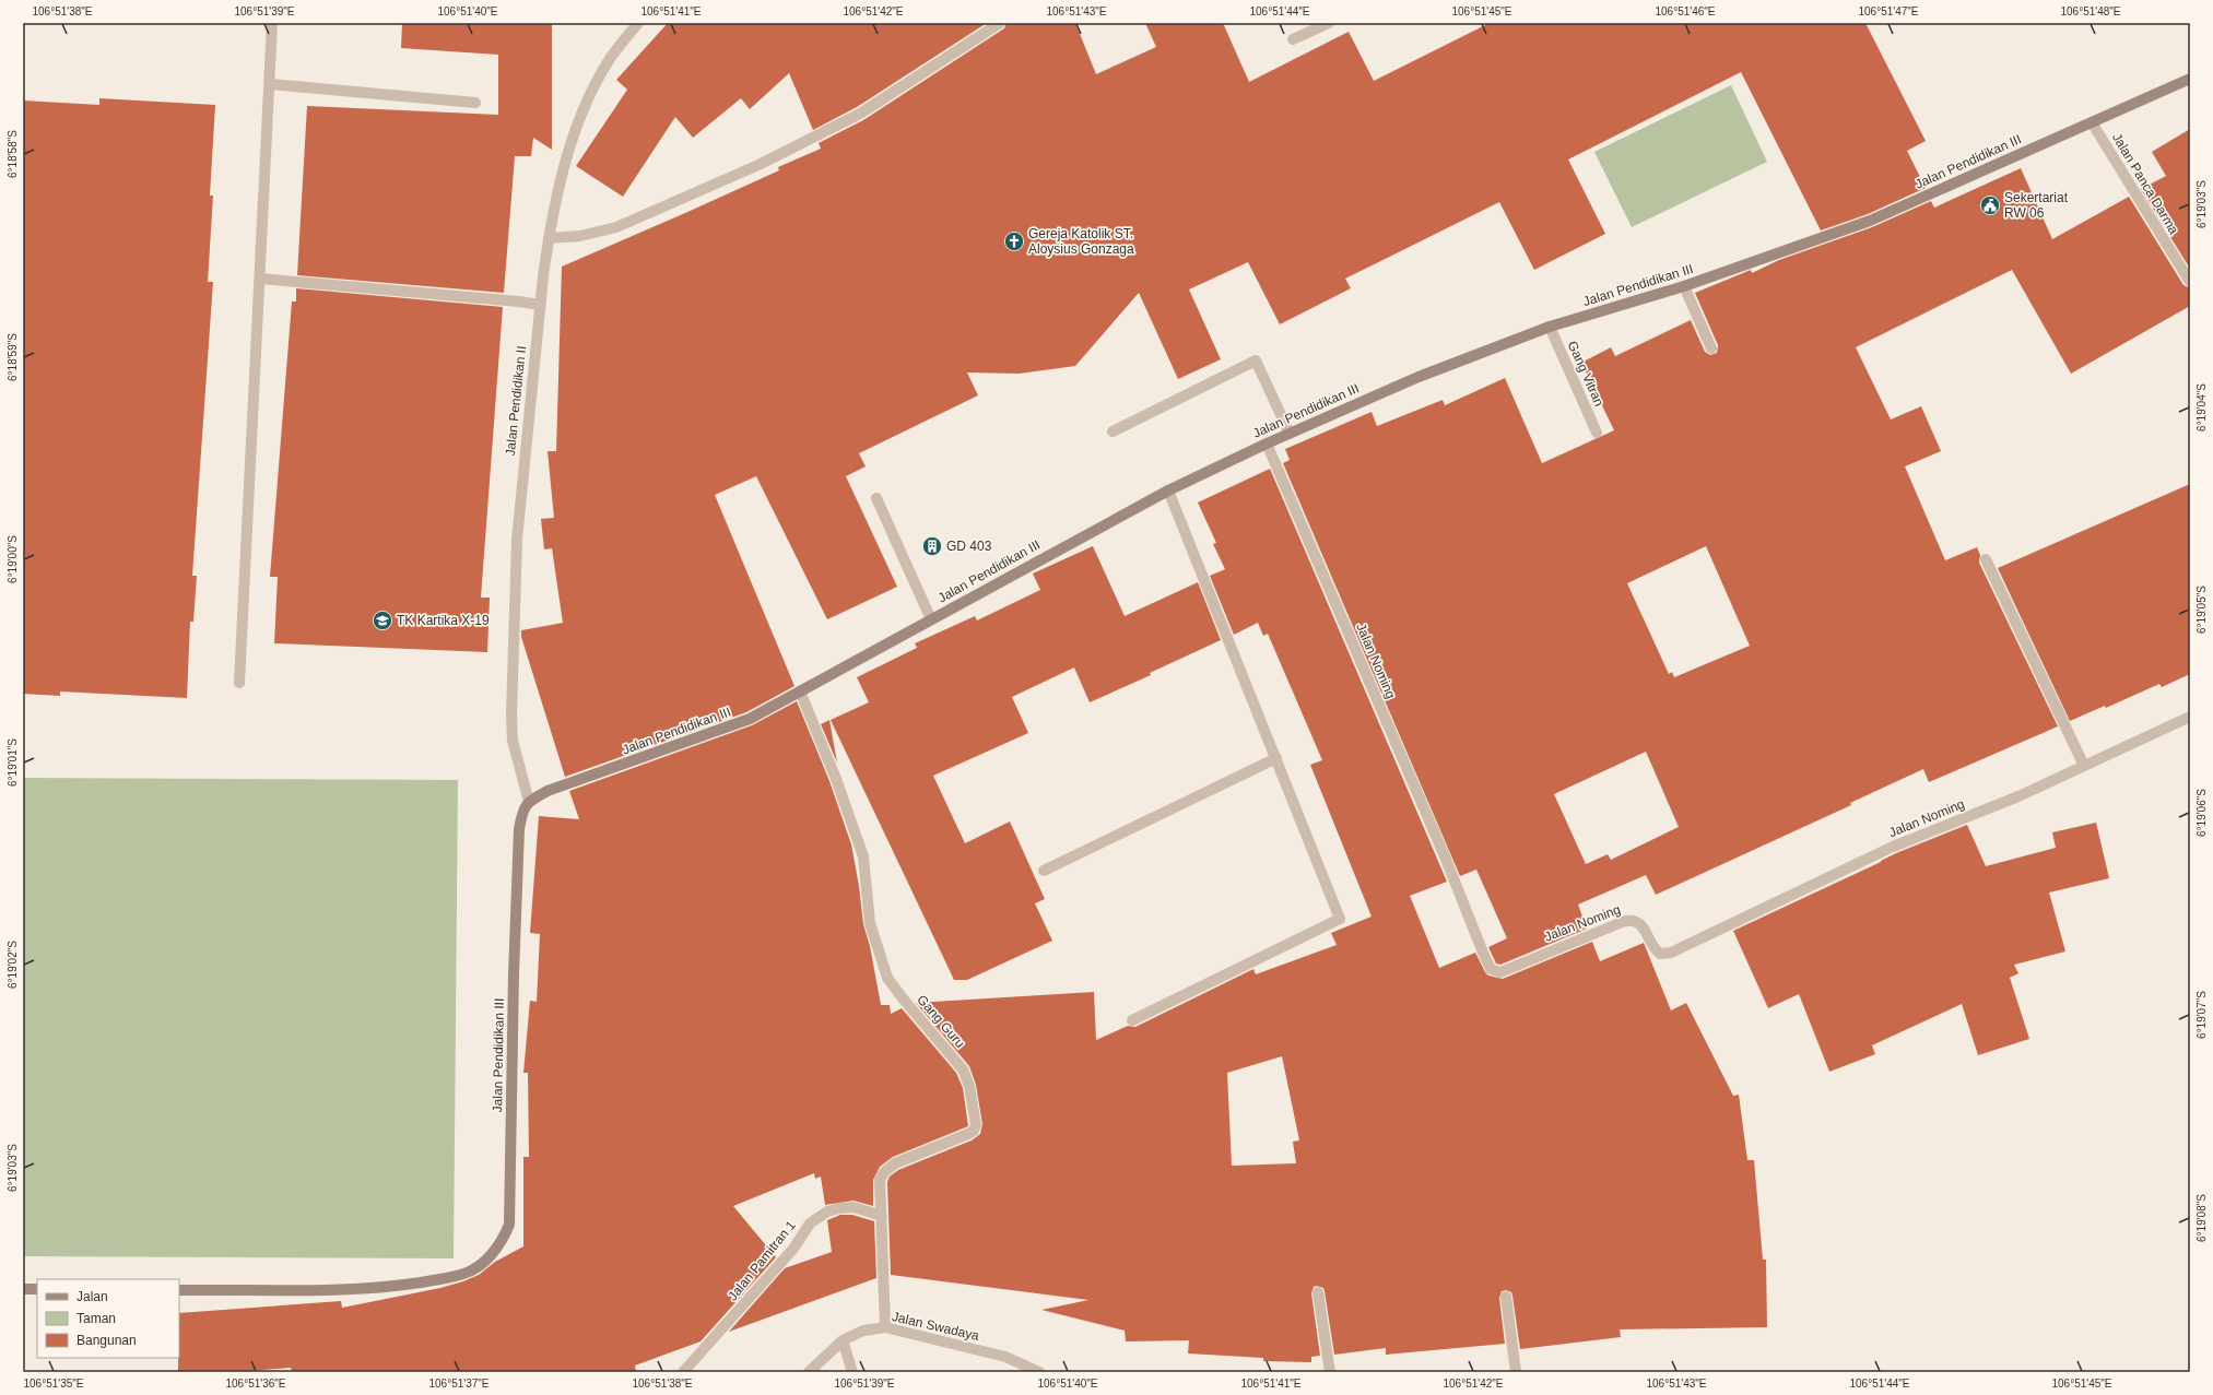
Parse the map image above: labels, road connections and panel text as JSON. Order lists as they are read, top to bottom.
{
  "streets": {
    "street": [
      "Jalan Pendidikan III",
      "Jalan Panca Darma",
      "Gang Vitran",
      "Jalan Pendidikan II",
      "Jalan Noming",
      "Gang Guru",
      "Jalan Pamitran 1",
      "Jalan Swadaya"
    ]
  },
  "crossings": [
    ["Jalan Pendidikan III", "Jalan Panca Darma"],
    ["Jalan Pendidikan III", "Gang Vitran"],
    ["Jalan Pendidikan III", "Jalan Pendidikan II"],
    ["Jalan Pendidikan III", "Jalan Noming"],
    ["Jalan Pendidikan III", "Gang Guru"],
    ["Gang Guru", "Jalan Pamitran 1"],
    ["Gang Guru", "Jalan Swadaya"]
  ],
  "places": {
    "public building": ["Sekertariat RW 06"],
    "church": ["Gereja Katolik ST. Aloysius Gonzaga"],
    "building": ["GD 403"],
    "school or university": ["TK Kartika X-19"]
  },
  "legend": ["Jalan", "Taman", "Bangunan"],
  "coordinates": [
    "106°51'38\"E",
    "106°51'39\"E",
    "106°51'40\"E",
    "106°51'41\"E",
    "106°51'42\"E",
    "106°51'43\"E",
    "106°51'44\"E",
    "106°51'45\"E",
    "106°51'46\"E",
    "106°51'47\"E",
    "106°51'48\"E",
    "6°18'58\"S",
    "6°19'03\"S",
    "6°18'59\"S",
    "6°19'04\"S",
    "6°19'00\"S",
    "6°19'05\"S",
    "6°19'01\"S",
    "6°19'06\"S",
    "6°19'02\"S",
    "6°19'07\"S",
    "6°19'08\"S",
    "106°51'35\"E",
    "106°51'36\"E",
    "106°51'37\"E"
  ]
}
